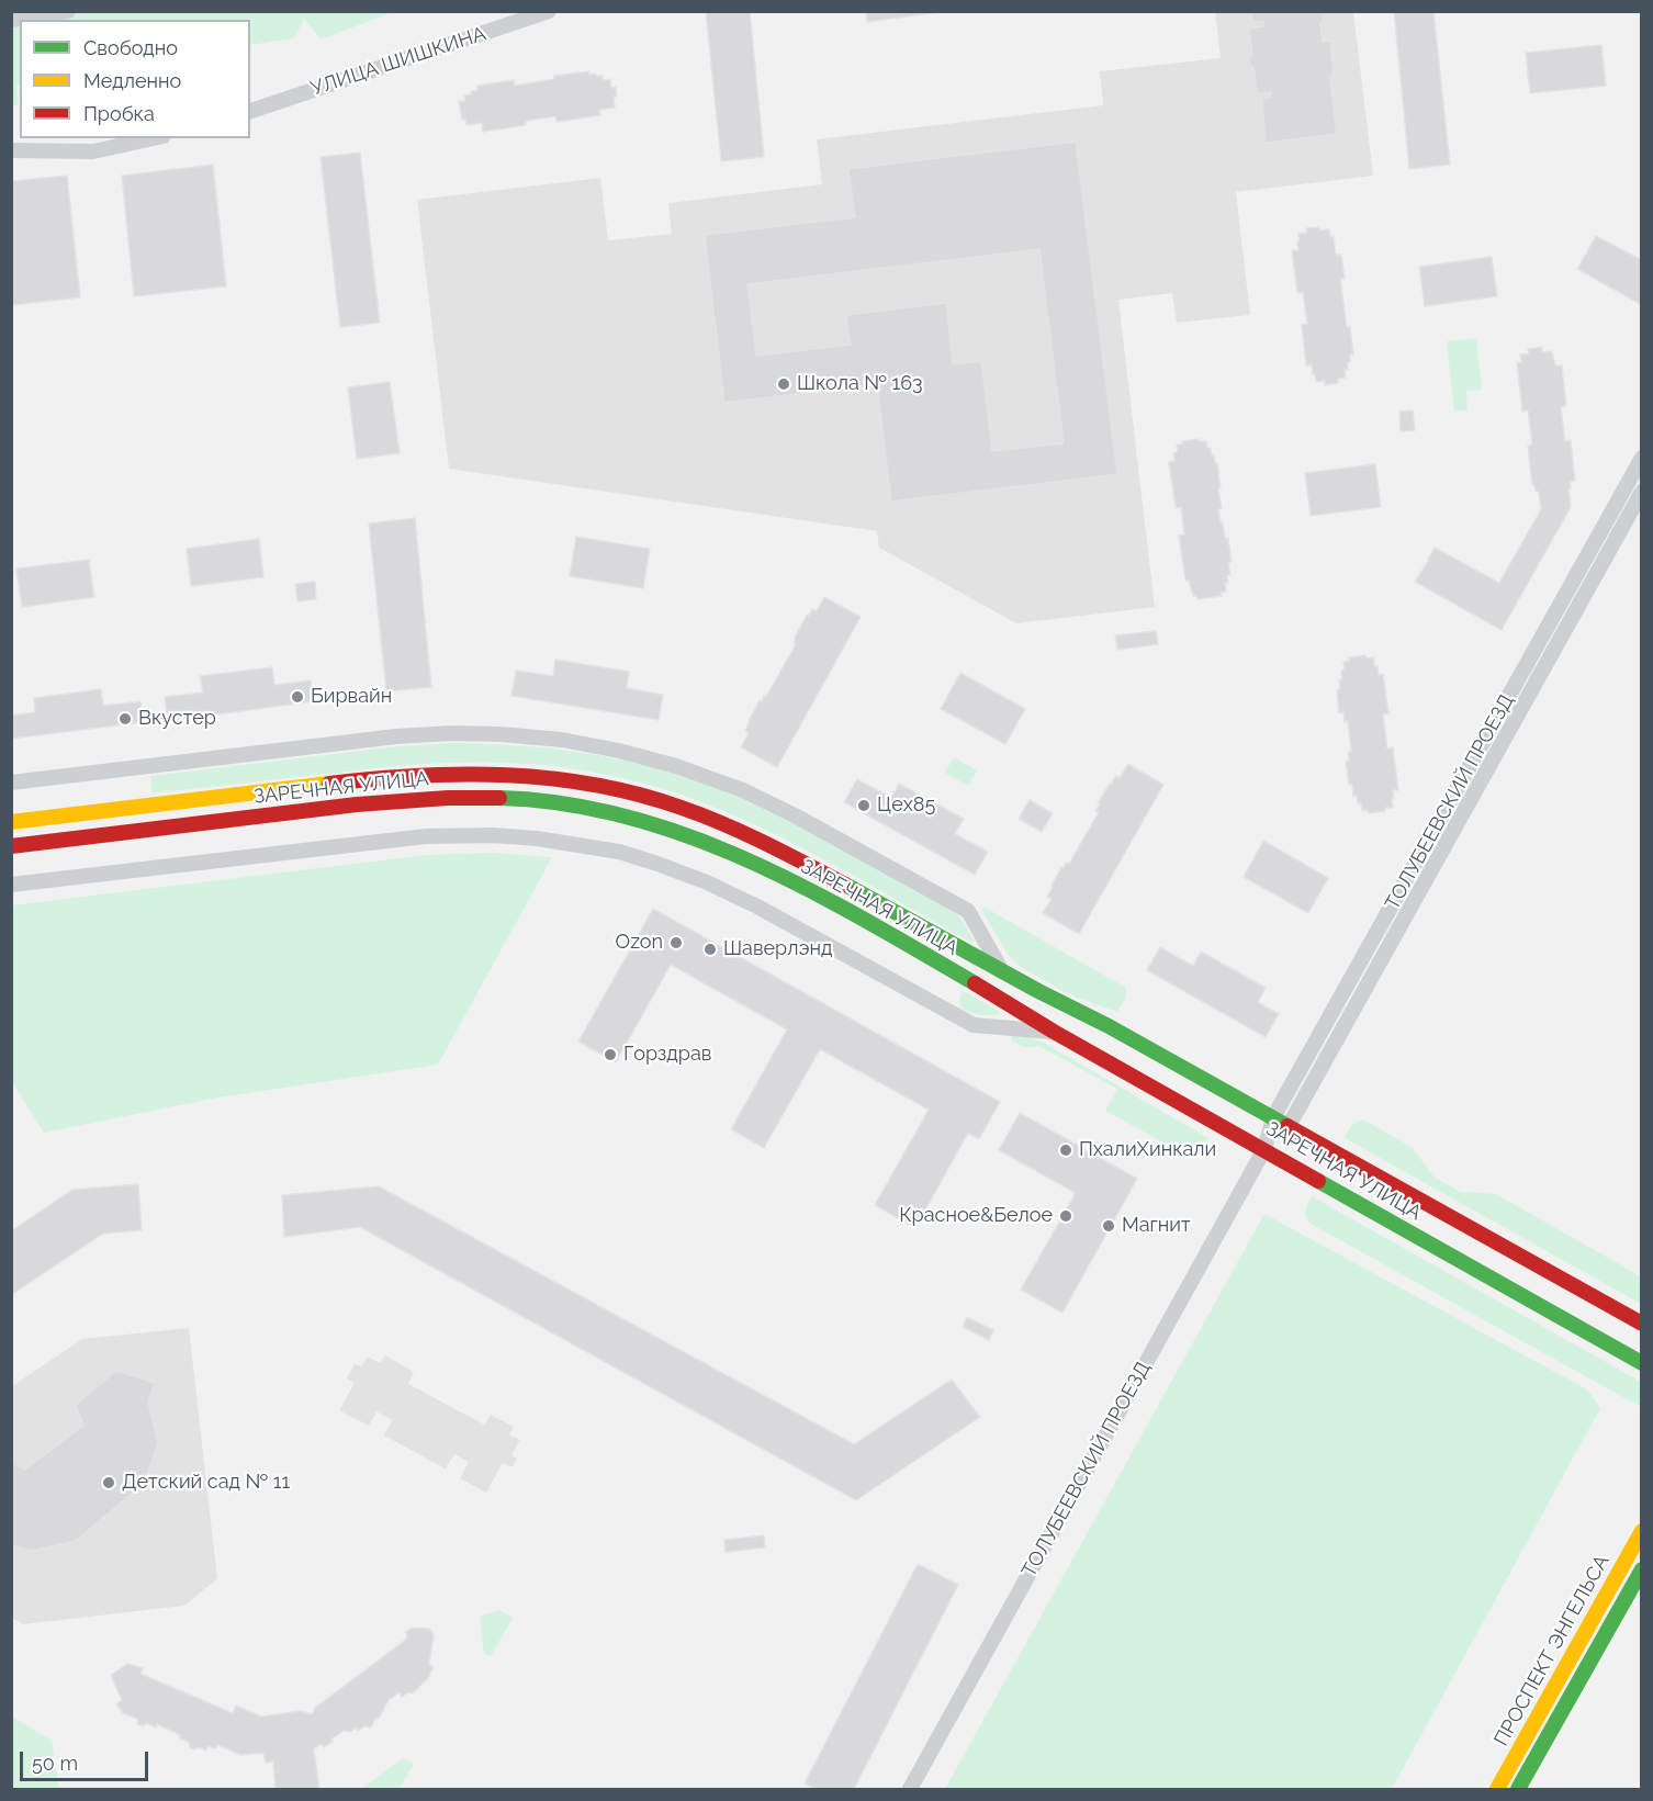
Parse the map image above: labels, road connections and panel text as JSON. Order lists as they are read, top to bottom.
{
  "streets": {
    "street": [
      "УЛИЦА ШИШКИНА",
      "ЗАРЕЧНАЯ УЛИЦА",
      "ТОЛУБЕЕВСКИЙ ПРОЕЗД",
      "ПРОСПЕКТ ЭНГЕЛЬСА"
    ]
  },
  "crossings": [
    ["ЗАРЕЧНАЯ УЛИЦА", "ТОЛУБЕЕВСКИЙ ПРОЕЗД"]
  ],
  "places": [
    "Школа № 163",
    "Бирвайн",
    "Вкустер",
    "Цех85",
    "Ozon",
    "Шаверлэнд",
    "Горздрав",
    "ПхалиХинкали",
    "Красное&Белое",
    "Магнит",
    "Детский сад № 11"
  ],
  "legend": ["Свободно", "Медленно", "Пробка"],
  "scale_bar": "50 m"
}
